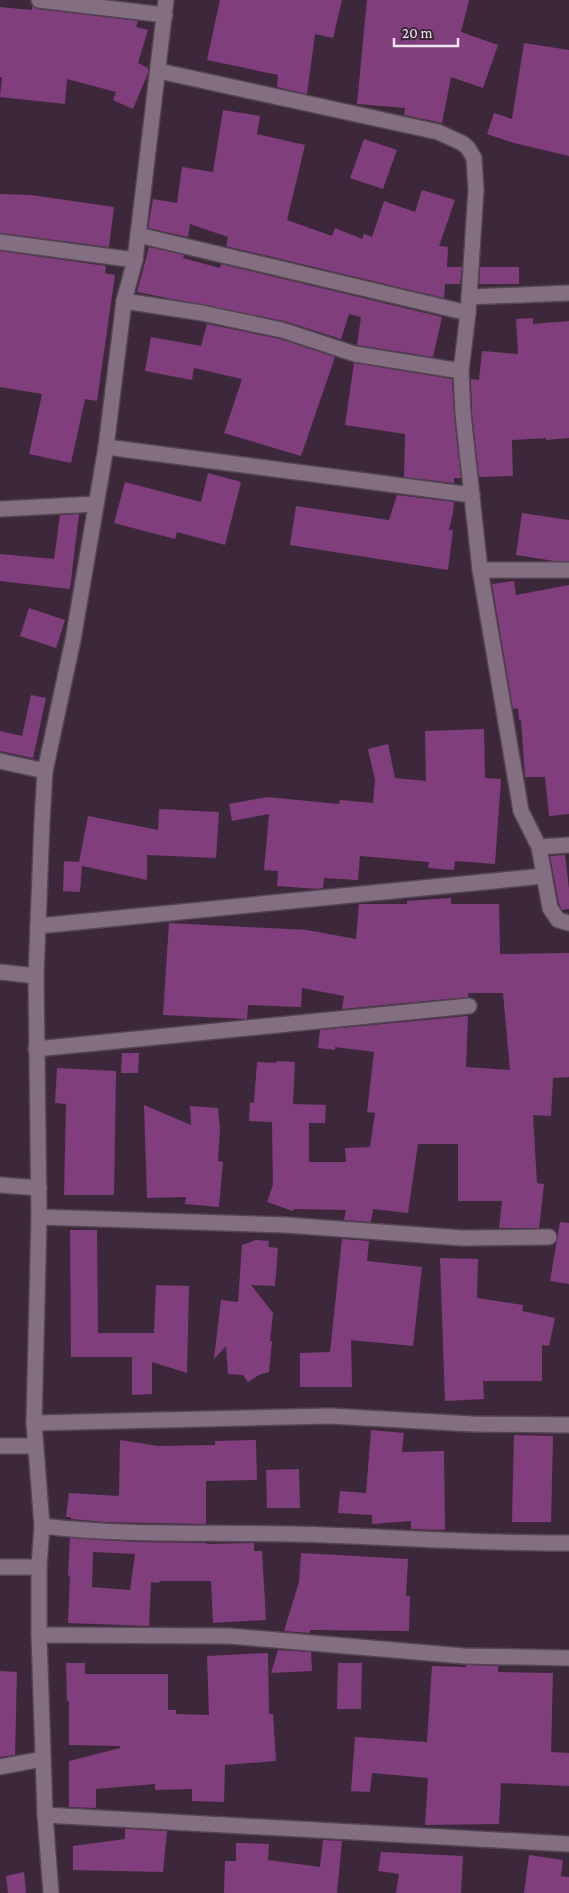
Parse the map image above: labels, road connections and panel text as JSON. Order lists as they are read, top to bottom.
{
  "scale_bar": "20 m"
}
